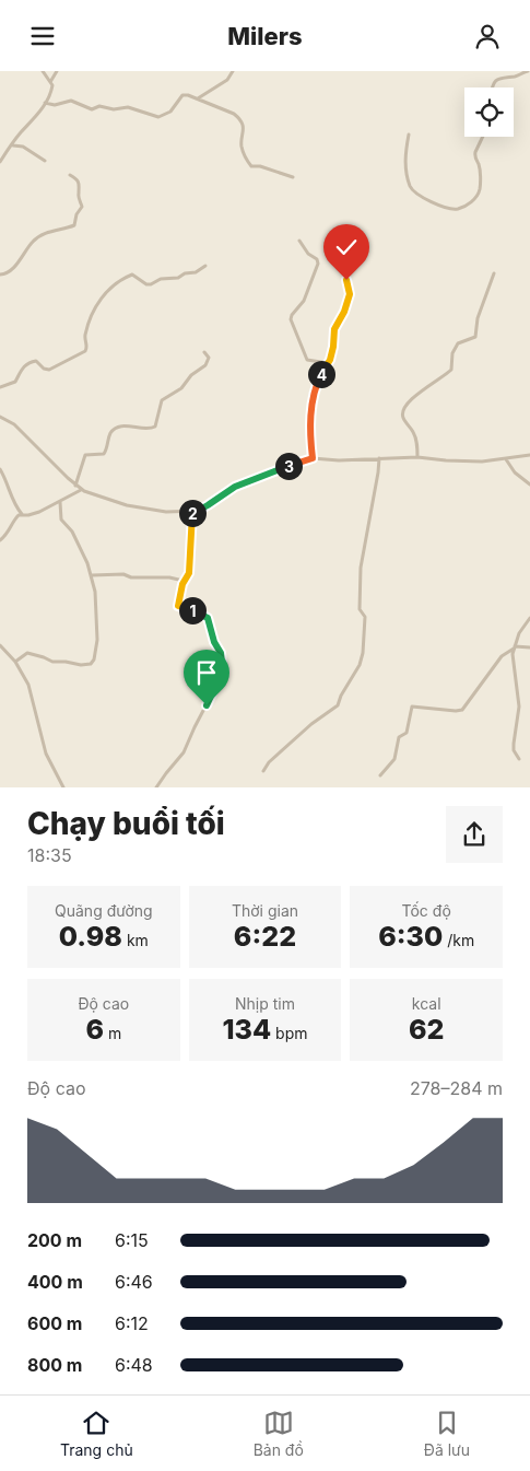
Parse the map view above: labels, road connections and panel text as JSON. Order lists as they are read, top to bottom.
{
  "page": {
    "header": "Milers",
    "pins": [
      "4",
      "3",
      "2",
      "1"
    ],
    "heading": ["Chạy buổi tối", "18:35"],
    "stats": [
      ["Quãng đường", "0.98 km"],
      ["Thời gian", "6:22"],
      ["Tốc độ", "6:30 /km"],
      ["Độ cao", "6 m"],
      ["Nhịp tim", "134 bpm"],
      ["kcal", "62"]
    ],
    "chart": ["Độ cao", "278–284 m"],
    "list": [
      {
        "name": "200 m",
        "note": "6:15"
      },
      {
        "name": "400 m",
        "note": "6:46"
      },
      {
        "name": "600 m",
        "note": "6:12"
      },
      {
        "name": "800 m",
        "note": "6:48"
      }
    ],
    "tabs": ["Trang chủ", "Bản đồ", "Đã lưu"]
  }
}
